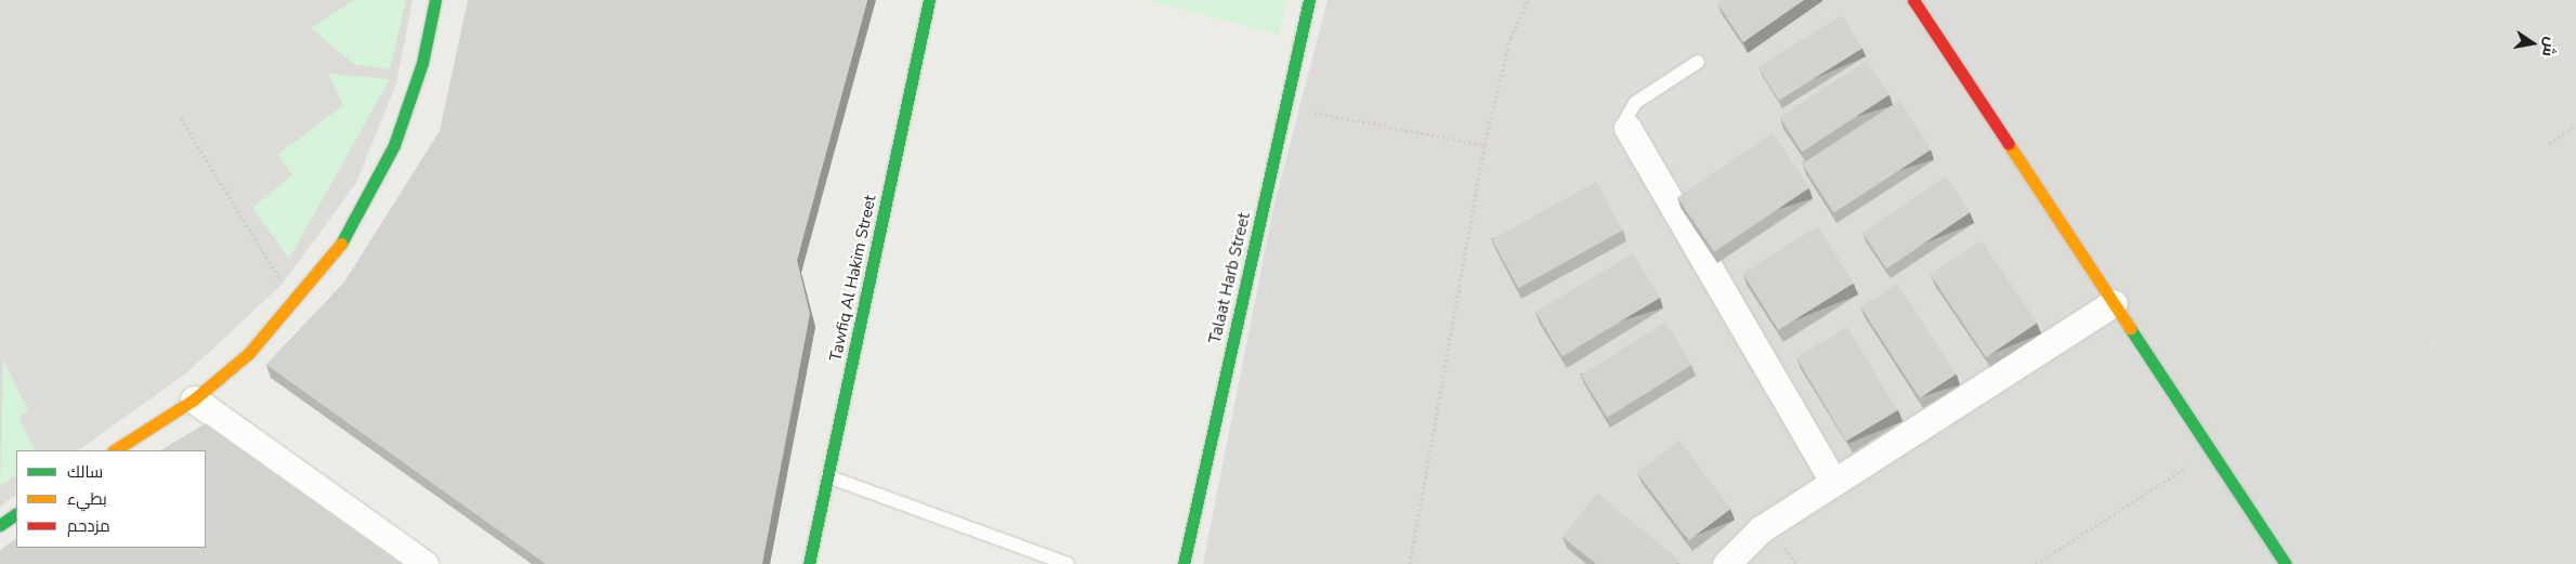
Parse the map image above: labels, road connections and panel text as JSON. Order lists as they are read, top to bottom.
{
  "streets": {
    "street": ["Tawfiq Al Hakim Street", "Talaat Harb Street"]
  },
  "legend": ["سالك", "بطيء", "مزدحم"],
  "north": "right"
}
